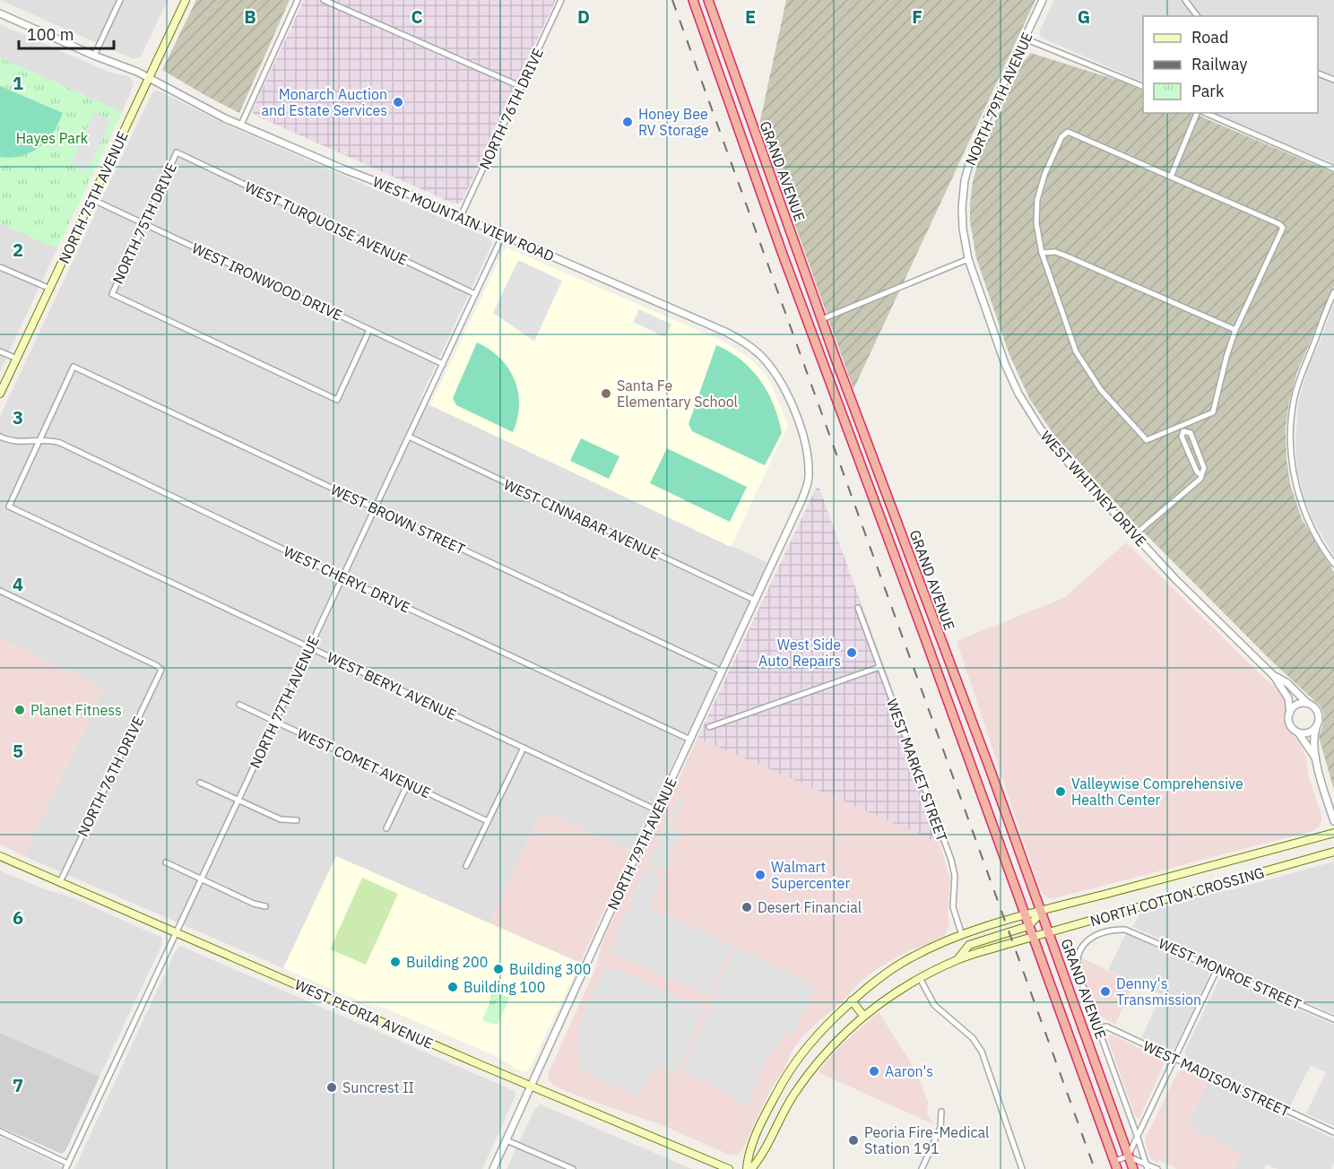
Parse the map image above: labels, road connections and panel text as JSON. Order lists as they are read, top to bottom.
{
  "streets": {
    "highway": ["GRAND AVENUE"],
    "main road": ["NORTH 75TH AVENUE", "NORTH COTTON CROSSING", "WEST PEORIA AVENUE"],
    "street": [
      "NORTH 79TH AVENUE",
      "NORTH 76TH DRIVE",
      "WEST MOUNTAIN VIEW ROAD",
      "NORTH 75TH DRIVE",
      "WEST TURQUOISE AVENUE",
      "WEST IRONWOOD DRIVE",
      "WEST WHITNEY DRIVE",
      "WEST BROWN STREET",
      "WEST CINNABAR AVENUE",
      "WEST CHERYL DRIVE",
      "WEST BERYL AVENUE",
      "NORTH 77TH AVENUE",
      "WEST COMET AVENUE",
      "WEST MARKET STREET",
      "WEST MONROE STREET",
      "WEST MADISON STREET"
    ]
  },
  "crossings": [
    ["NORTH 79TH AVENUE", "WEST MOUNTAIN VIEW ROAD"],
    ["NORTH 79TH AVENUE", "WEST WHITNEY DRIVE"],
    ["NORTH 79TH AVENUE", "WEST BROWN STREET"],
    ["NORTH 79TH AVENUE", "WEST CINNABAR AVENUE"],
    ["NORTH 79TH AVENUE", "WEST CHERYL DRIVE"],
    ["NORTH 79TH AVENUE", "WEST BERYL AVENUE"],
    ["NORTH 79TH AVENUE", "WEST PEORIA AVENUE"],
    ["NORTH 76TH DRIVE", "WEST MOUNTAIN VIEW ROAD"],
    ["NORTH 76TH DRIVE", "WEST PEORIA AVENUE"],
    ["GRAND AVENUE", "NORTH COTTON CROSSING"],
    ["NORTH 75TH AVENUE", "WEST MOUNTAIN VIEW ROAD"],
    ["NORTH 75TH AVENUE", "WEST IRONWOOD DRIVE"],
    ["WEST MOUNTAIN VIEW ROAD", "NORTH 77TH AVENUE"],
    ["NORTH 75TH DRIVE", "WEST TURQUOISE AVENUE"],
    ["NORTH 75TH DRIVE", "WEST IRONWOOD DRIVE"],
    ["WEST TURQUOISE AVENUE", "NORTH 77TH AVENUE"],
    ["WEST IRONWOOD DRIVE", "NORTH 77TH AVENUE"],
    ["WEST BROWN STREET", "WEST CHERYL DRIVE"],
    ["WEST BROWN STREET", "WEST BERYL AVENUE"],
    ["WEST BROWN STREET", "NORTH 77TH AVENUE"],
    ["WEST CINNABAR AVENUE", "NORTH 77TH AVENUE"],
    ["WEST CHERYL DRIVE", "WEST BERYL AVENUE"],
    ["WEST CHERYL DRIVE", "NORTH 77TH AVENUE"],
    ["WEST BERYL AVENUE", "NORTH 77TH AVENUE"],
    ["NORTH 77TH AVENUE", "WEST COMET AVENUE"],
    ["NORTH 77TH AVENUE", "WEST PEORIA AVENUE"],
    ["WEST MARKET STREET", "NORTH COTTON CROSSING"],
    ["WEST MONROE STREET", "WEST MADISON STREET"]
  ],
  "parks": ["Hayes Park"],
  "places": [
    "Monarch Auction and Estate Services",
    "Honey Bee RV Storage",
    "Santa Fe Elementary School",
    "West Side Auto Repairs",
    "Planet Fitness",
    "Valleywise Comprehensive Health Center",
    "Walmart Supercenter",
    "Desert Financial",
    "Building 200",
    "Building 300",
    "Building 100",
    "Denny's Transmission",
    "Aaron's",
    "Suncrest II",
    "Peoria Fire-Medical Station 191"
  ],
  "legend": ["Road", "Railway", "Park"],
  "scale_bar": "100 m",
  "grid": {
    "columns": [
      "B",
      "C",
      "D",
      "E",
      "F",
      "G"
    ],
    "rows": [
      "1",
      "2",
      "3",
      "4",
      "5",
      "6",
      "7"
    ]
  }
}
